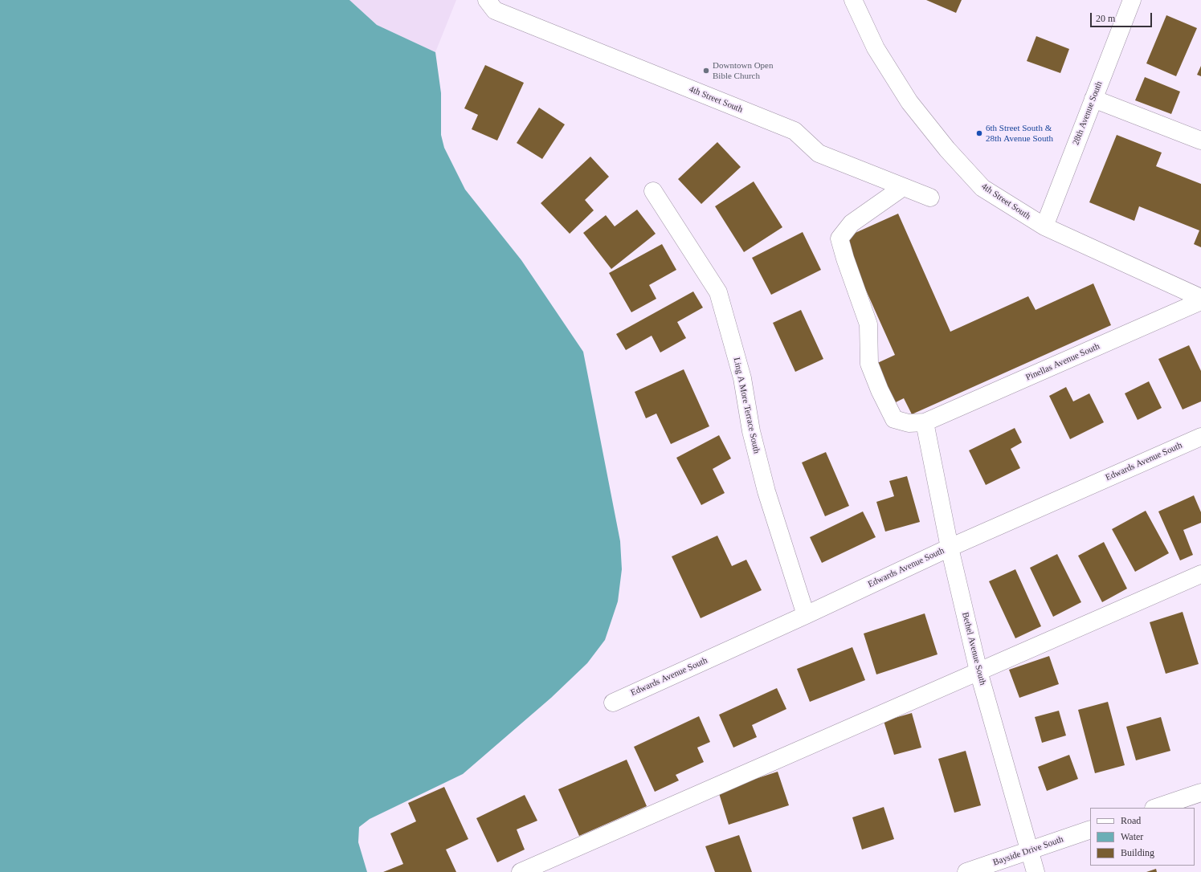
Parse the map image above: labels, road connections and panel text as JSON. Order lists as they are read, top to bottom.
{
  "streets": {
    "street": [
      "4th Street South",
      "28th Avenue South",
      "Pinellas Avenue South",
      "Ling A More Terrace South",
      "Edwards Avenue South",
      "Bethel Avenue South",
      "Bayside Drive South"
    ]
  },
  "crossings": [
    ["4th Street South", "28th Avenue South"],
    ["Pinellas Avenue South", "Bethel Avenue South"],
    ["Ling A More Terrace South", "Edwards Avenue South"],
    ["Edwards Avenue South", "Bethel Avenue South"],
    ["Bethel Avenue South", "Bayside Drive South"]
  ],
  "places": ["Downtown Open Bible Church", "6th Street South & 28th Avenue South"],
  "legend": ["Road", "Water", "Building"],
  "scale_bar": "20 m"
}
